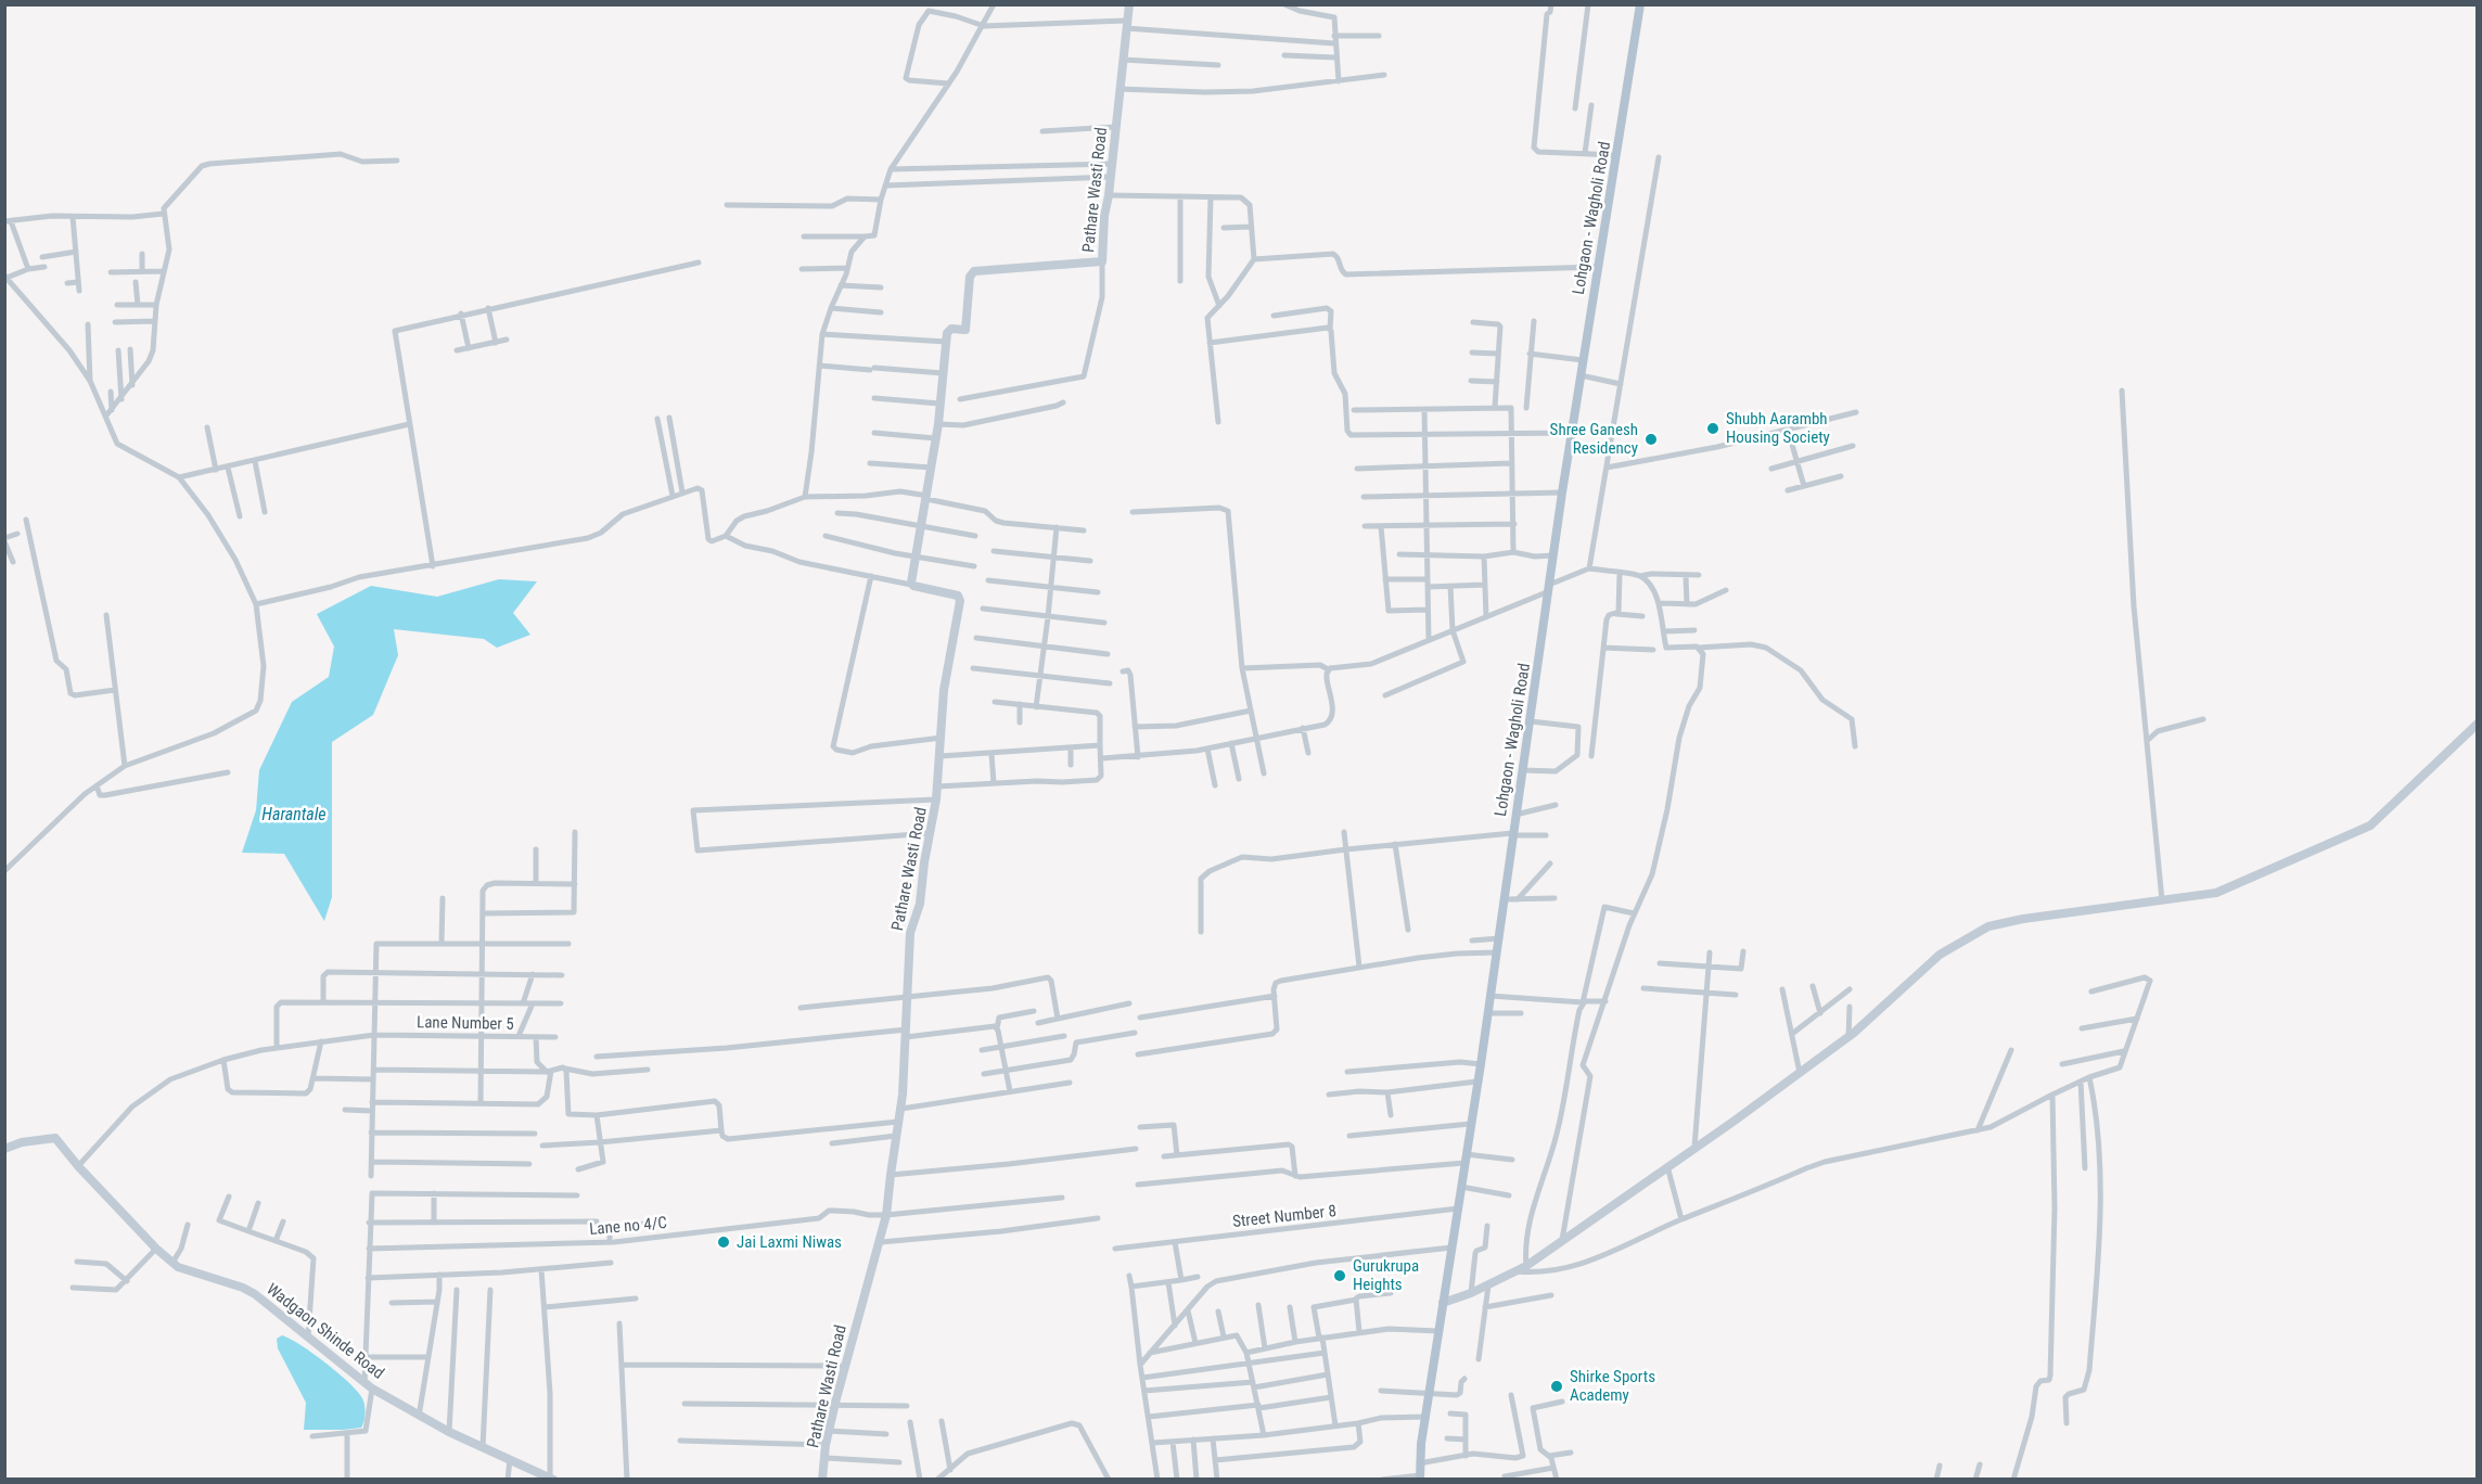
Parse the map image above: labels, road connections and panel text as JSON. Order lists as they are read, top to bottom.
{
  "streets": {
    "main road": ["Lohgaon - Wagholi Road"],
    "street": [
      "Pathare Wasti Road",
      "Lane Number 5",
      "Street Number 8",
      "Lane no 4/C",
      "Wadgaon Shinde Road"
    ]
  },
  "crossings": [
    ["Pathare Wasti Road", "Lane no 4/C"],
    ["Lohgaon - Wagholi Road", "Street Number 8"],
    ["Lane Number 5", "Wadgaon Shinde Road"]
  ],
  "water": ["Harantale"],
  "places": [
    "Shubh Aarambh Housing Society",
    "Shree Ganesh Residency",
    "Jai Laxmi Niwas",
    "Gurukrupa Heights",
    "Shirke Sports Academy"
  ]
}
